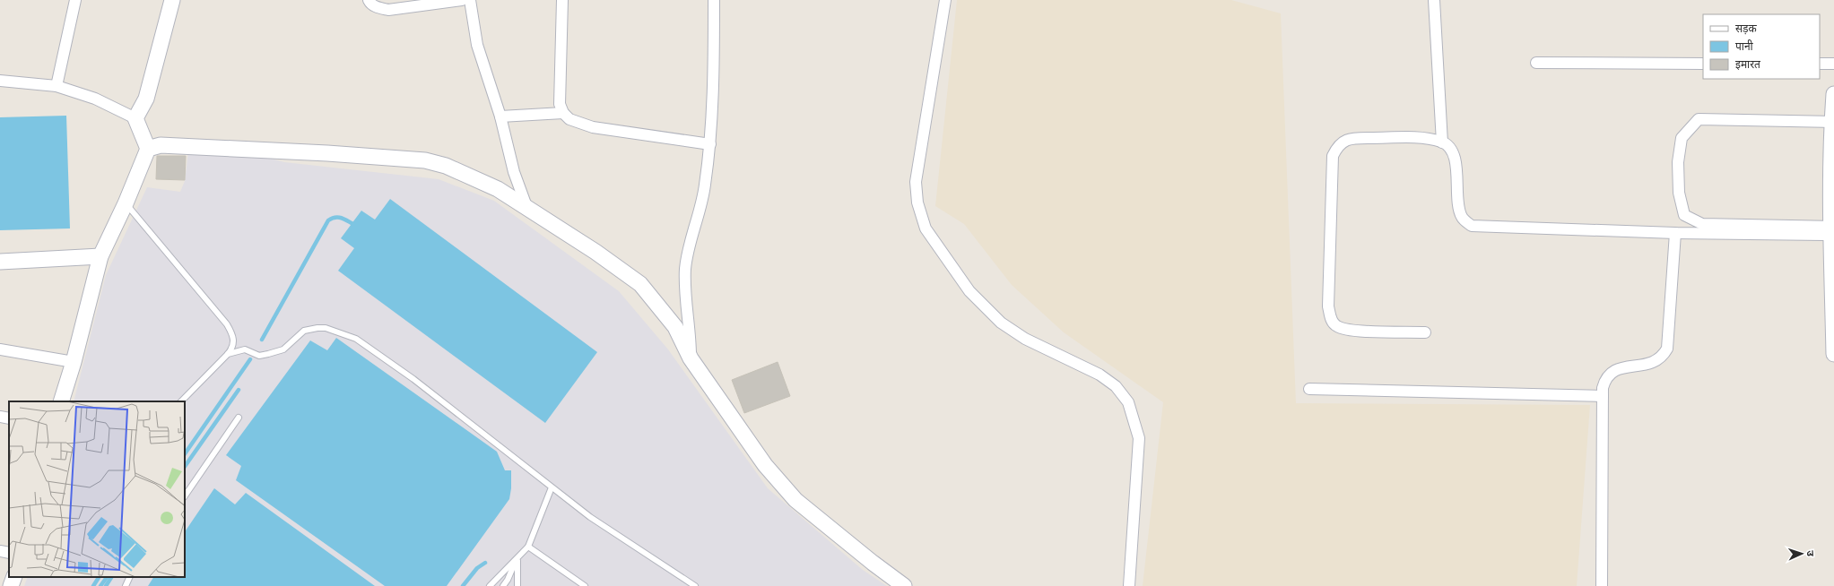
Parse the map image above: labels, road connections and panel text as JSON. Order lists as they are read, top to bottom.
{
  "legend": ["सड़क", "पानी", "इमारत"],
  "north": "right"
}
